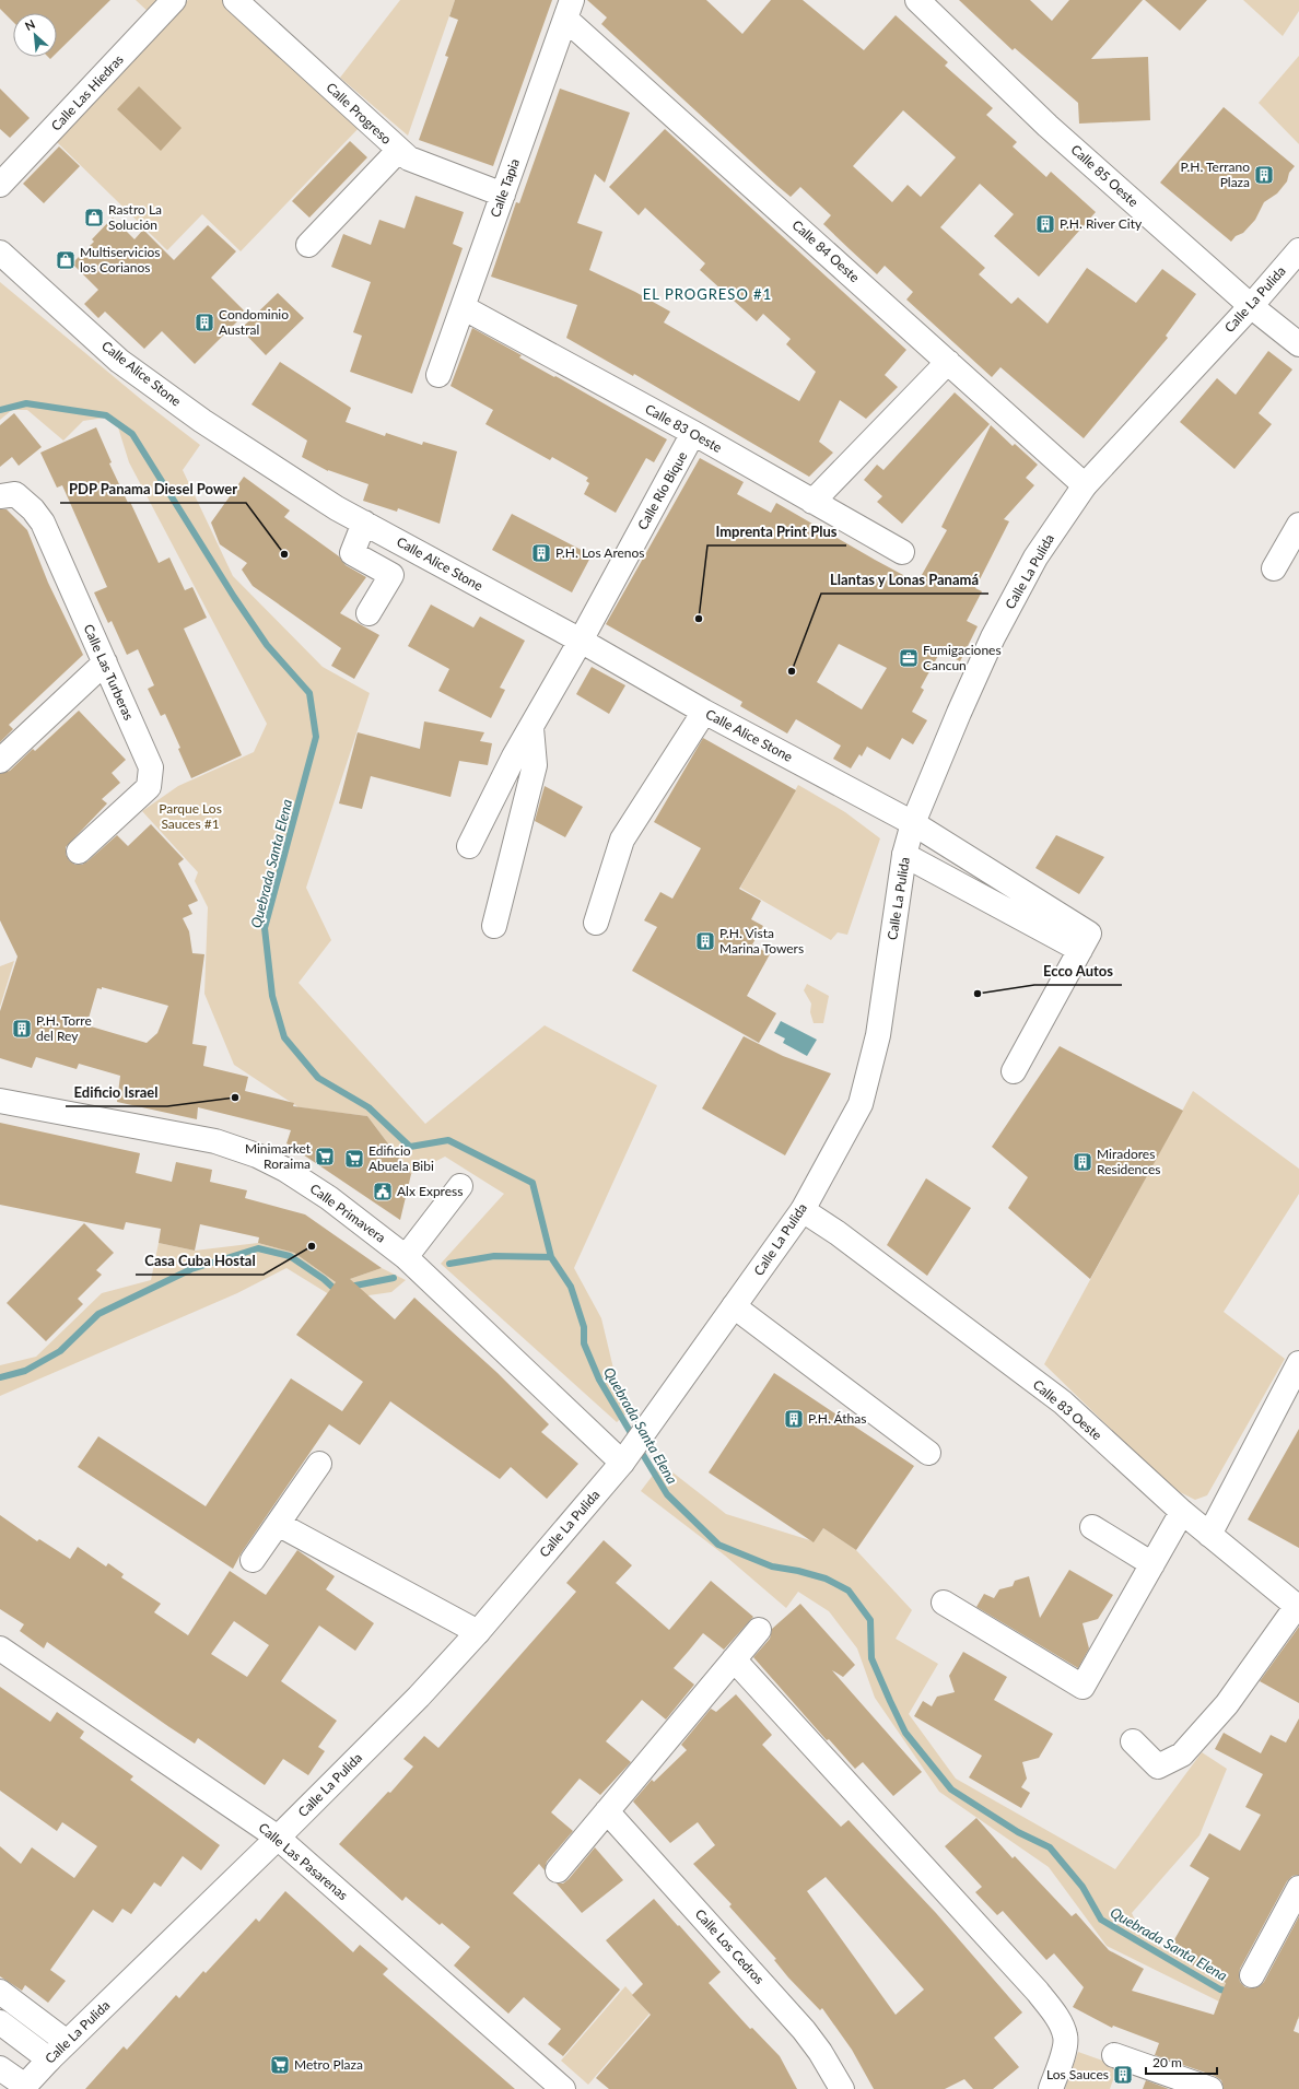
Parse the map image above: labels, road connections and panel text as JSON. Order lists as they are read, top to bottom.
{
  "streets": {
    "street": [
      "Calle Las Hiedras",
      "Calle Progreso",
      "Calle 85 Oeste",
      "Calle Tapia",
      "Calle 84 Oeste",
      "Calle La Pulida",
      "Calle Alice Stone",
      "Calle 83 Oeste",
      "Calle Río Bique",
      "Calle Las Turberas",
      "Calle Primavera",
      "Calle Las Pasarenas",
      "Calle Los Cedros"
    ]
  },
  "crossings": [
    ["Calle Progreso", "Calle Tapia"],
    ["Calle 85 Oeste", "Calle La Pulida"],
    ["Calle Tapia", "Calle 84 Oeste"],
    ["Calle Tapia", "Calle 83 Oeste"],
    ["Calle 84 Oeste", "Calle La Pulida"],
    ["Calle La Pulida", "Calle Alice Stone"],
    ["Calle La Pulida", "Calle 83 Oeste"],
    ["Calle La Pulida", "Calle Primavera"],
    ["Calle La Pulida", "Calle Las Pasarenas"],
    ["Calle Alice Stone", "Calle Río Bique"],
    ["Calle 83 Oeste", "Calle Río Bique"]
  ],
  "districts": ["EL PROGRESO #1"],
  "water": ["Quebrada Santa Elena"],
  "parks": ["Parque Los Sauces #1"],
  "places": {
    "building": [
      "P.H. Terrano Plaza",
      "P.H. River City",
      "Condominio Austral",
      "P.H. Los Arenos",
      "P.H. Vista Marina Towers",
      "P.H. Torre del Rey",
      "Miradores Residences",
      "P.H. Áthas",
      "Los Sauces"
    ],
    "shop": ["Rastro La Solución", "Multiservicios los Corianos"],
    "other": [
      "PDP Panama Diesel Power",
      "Imprenta Print Plus",
      "Llantas y Lonas Panamá",
      "Ecco Autos",
      "Edificio Israel",
      "Casa Cuba Hostal"
    ],
    "office": ["Fumigaciones Cancun"],
    "supermarket": ["Minimarket Roraima", "Edificio Abuela Bibi", "Metro Plaza"],
    "public building": ["Alx Express"]
  },
  "scale_bar": "20 m",
  "north": "top left"
}
